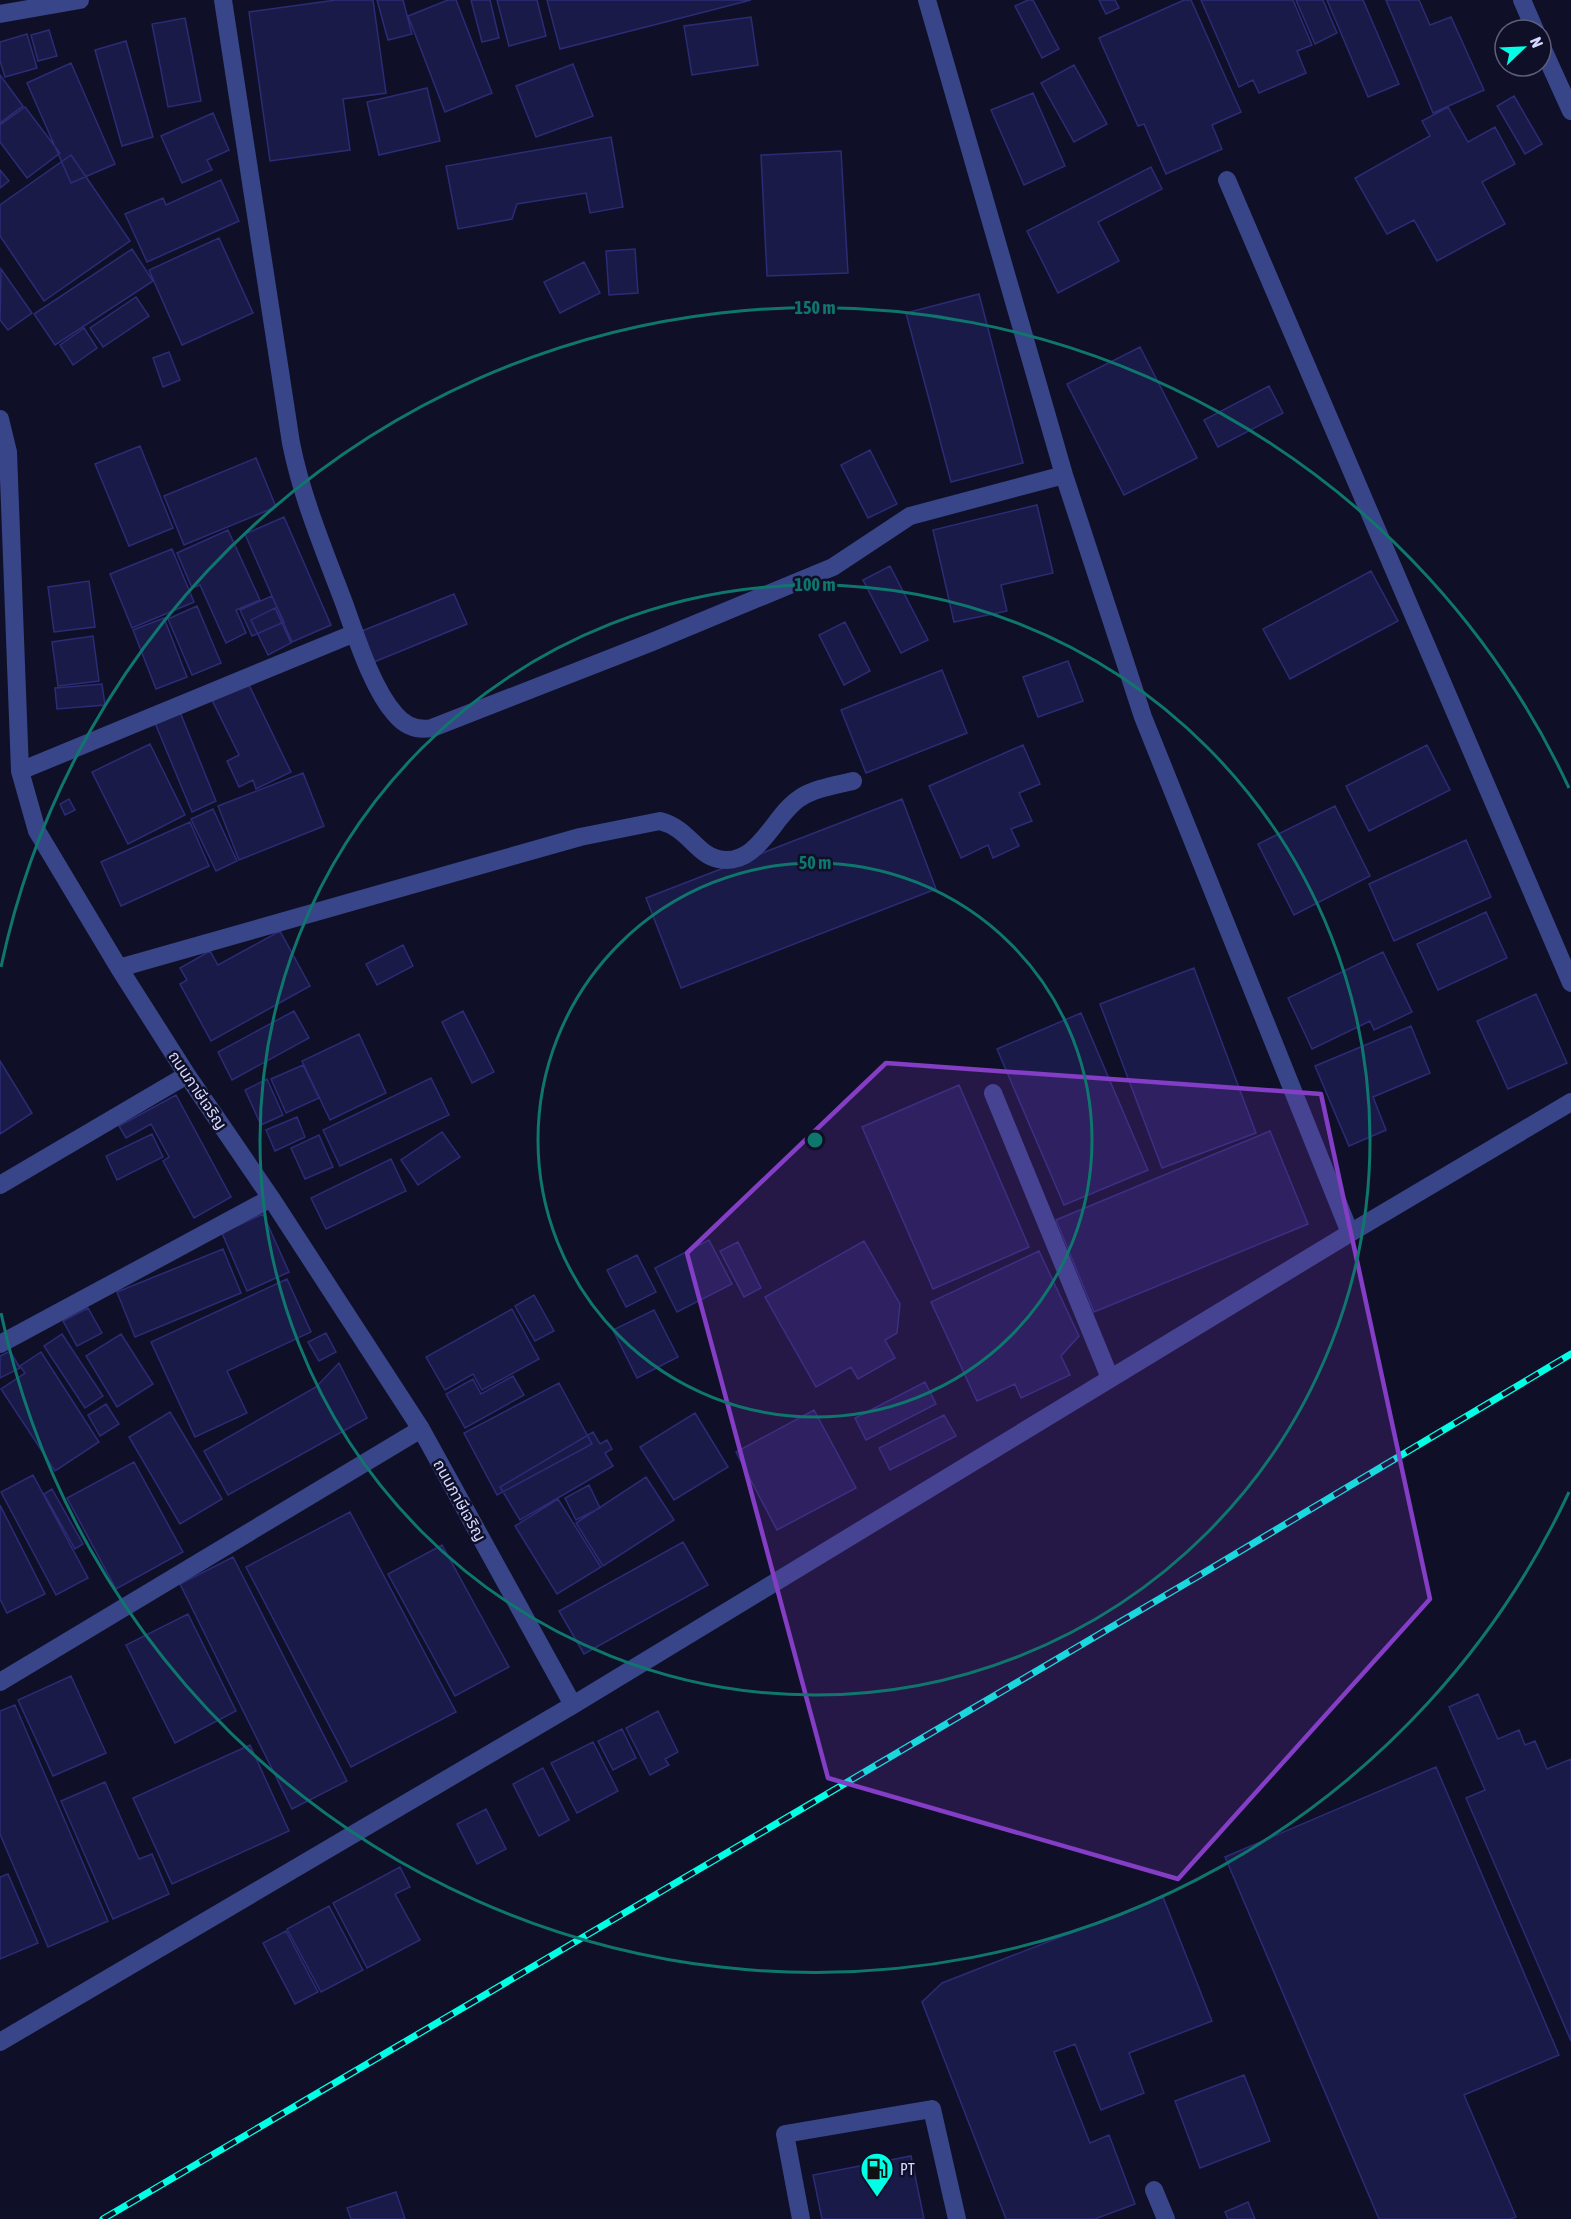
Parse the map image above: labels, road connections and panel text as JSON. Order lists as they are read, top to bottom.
{
  "streets": {
    "street": ["ถนนภาษีเจริญ"]
  },
  "places": {
    "fuel station": ["PT"]
  },
  "north": "top right",
  "rings": ["150 m", "100 m", "50 m"]
}
